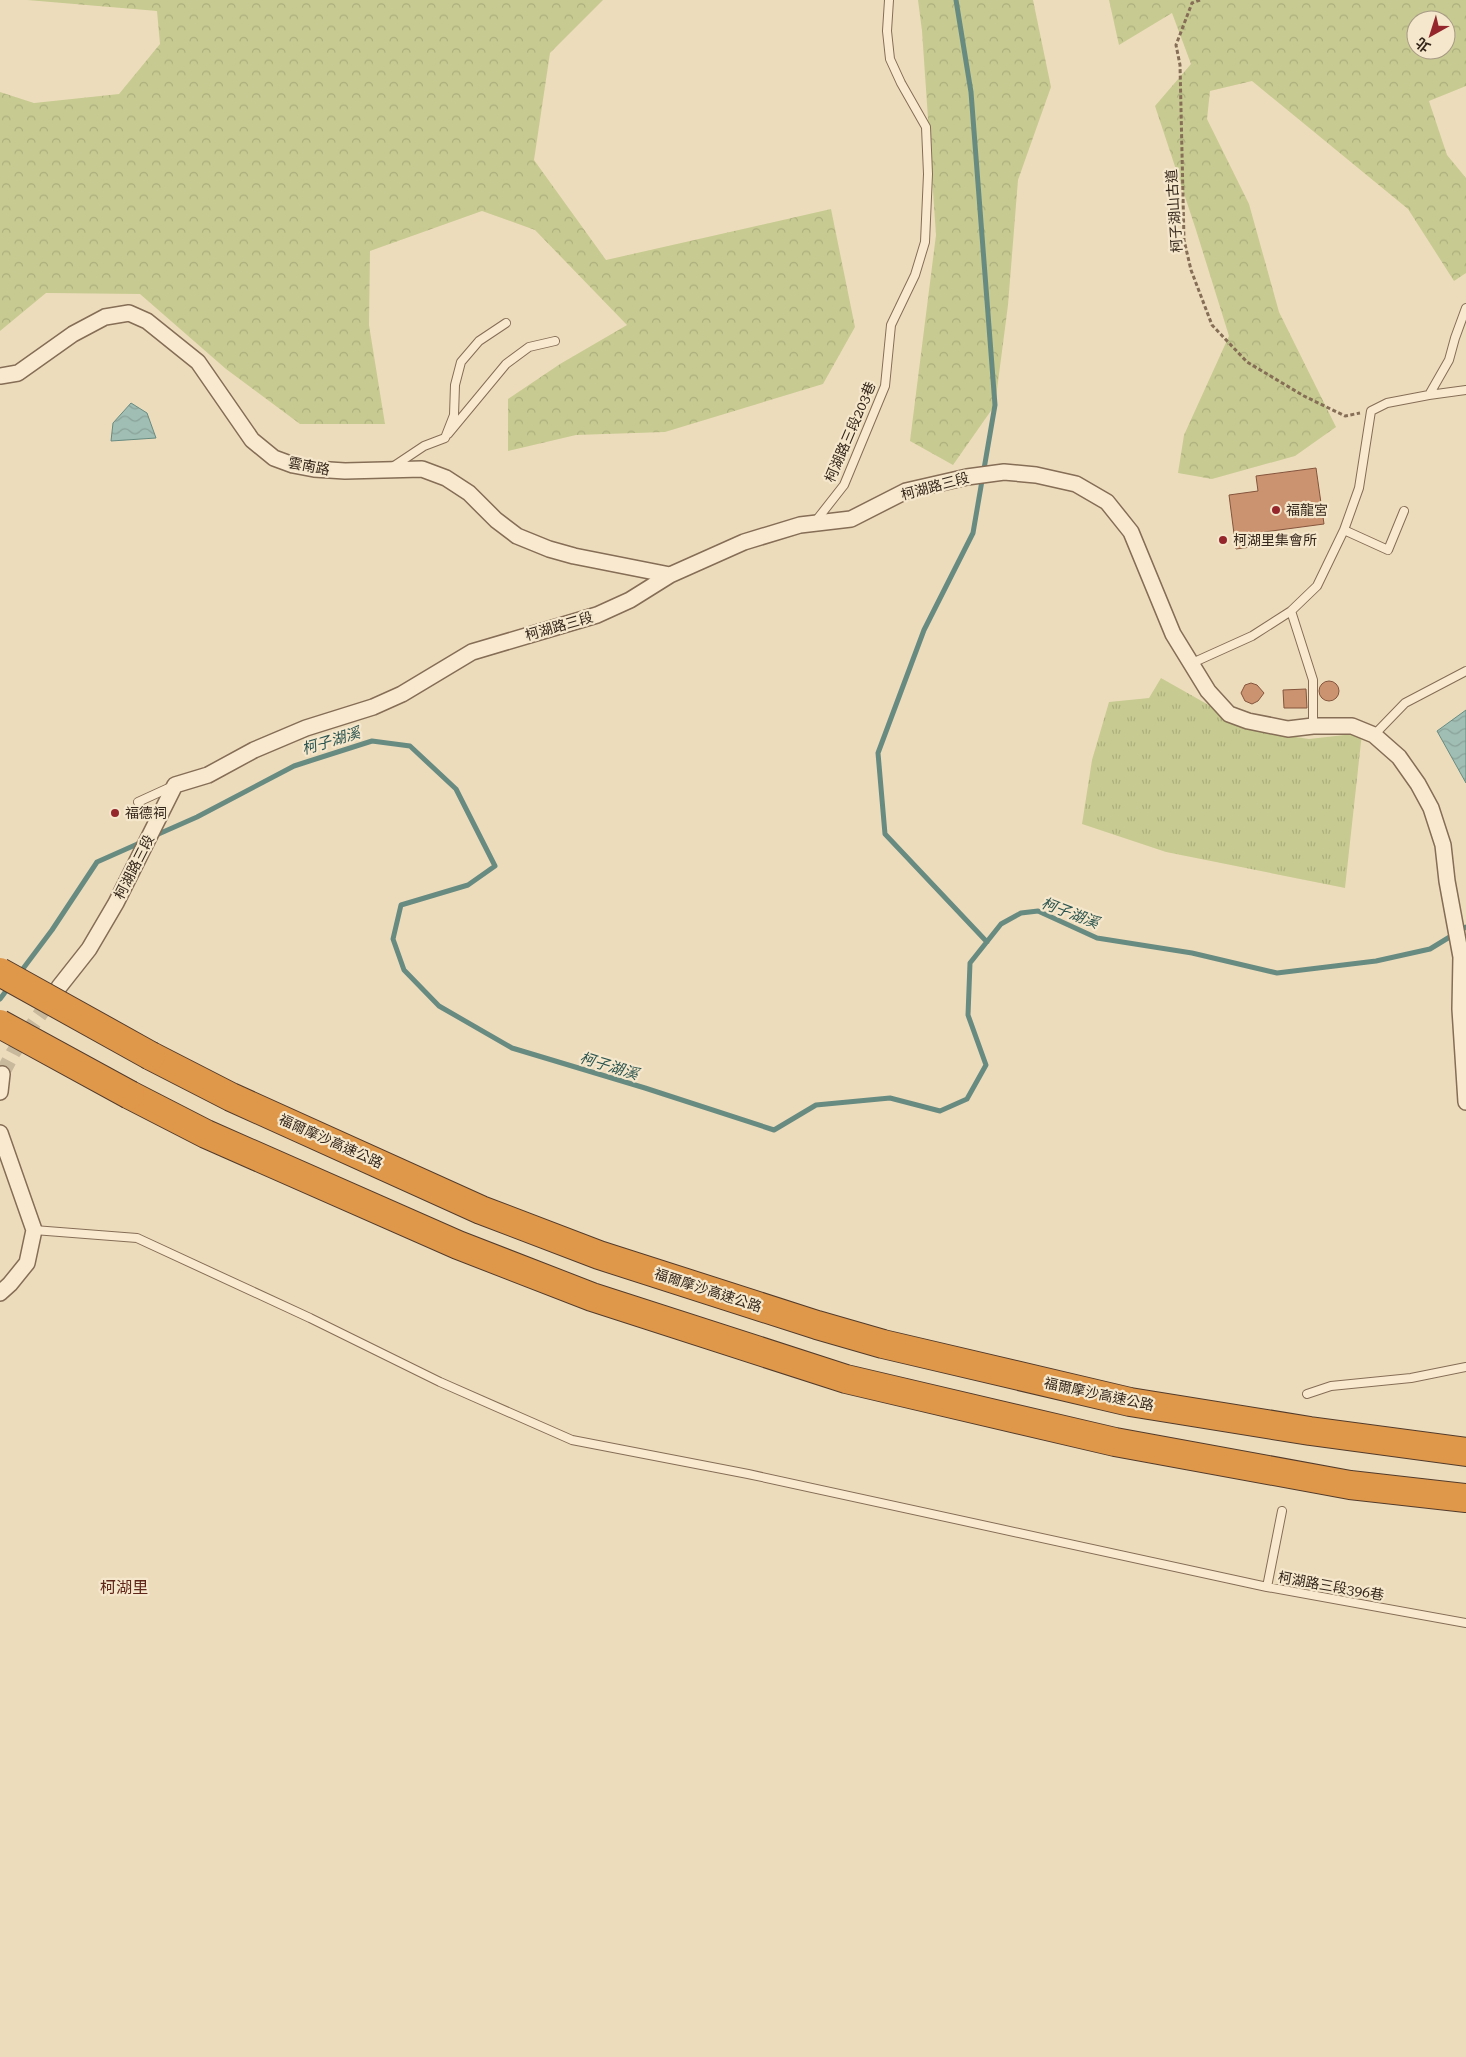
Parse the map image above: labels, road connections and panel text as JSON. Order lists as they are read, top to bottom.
{
  "streets": {
    "highway": ["福爾摩沙高速公路"],
    "street": ["雲南路", "柯湖路三段"],
    "lane": ["柯湖路三段203巷", "柯湖路三段396巷"],
    "path": ["柯子湖山古道"]
  },
  "crossings": [
    ["柯湖路三段203巷", "柯湖路三段"],
    ["雲南路", "柯湖路三段"]
  ],
  "districts": ["柯湖里"],
  "water": ["柯子湖溪"],
  "places": ["福龍宮", "柯湖里集會所", "福德祠"],
  "north": "bottom left"
}
